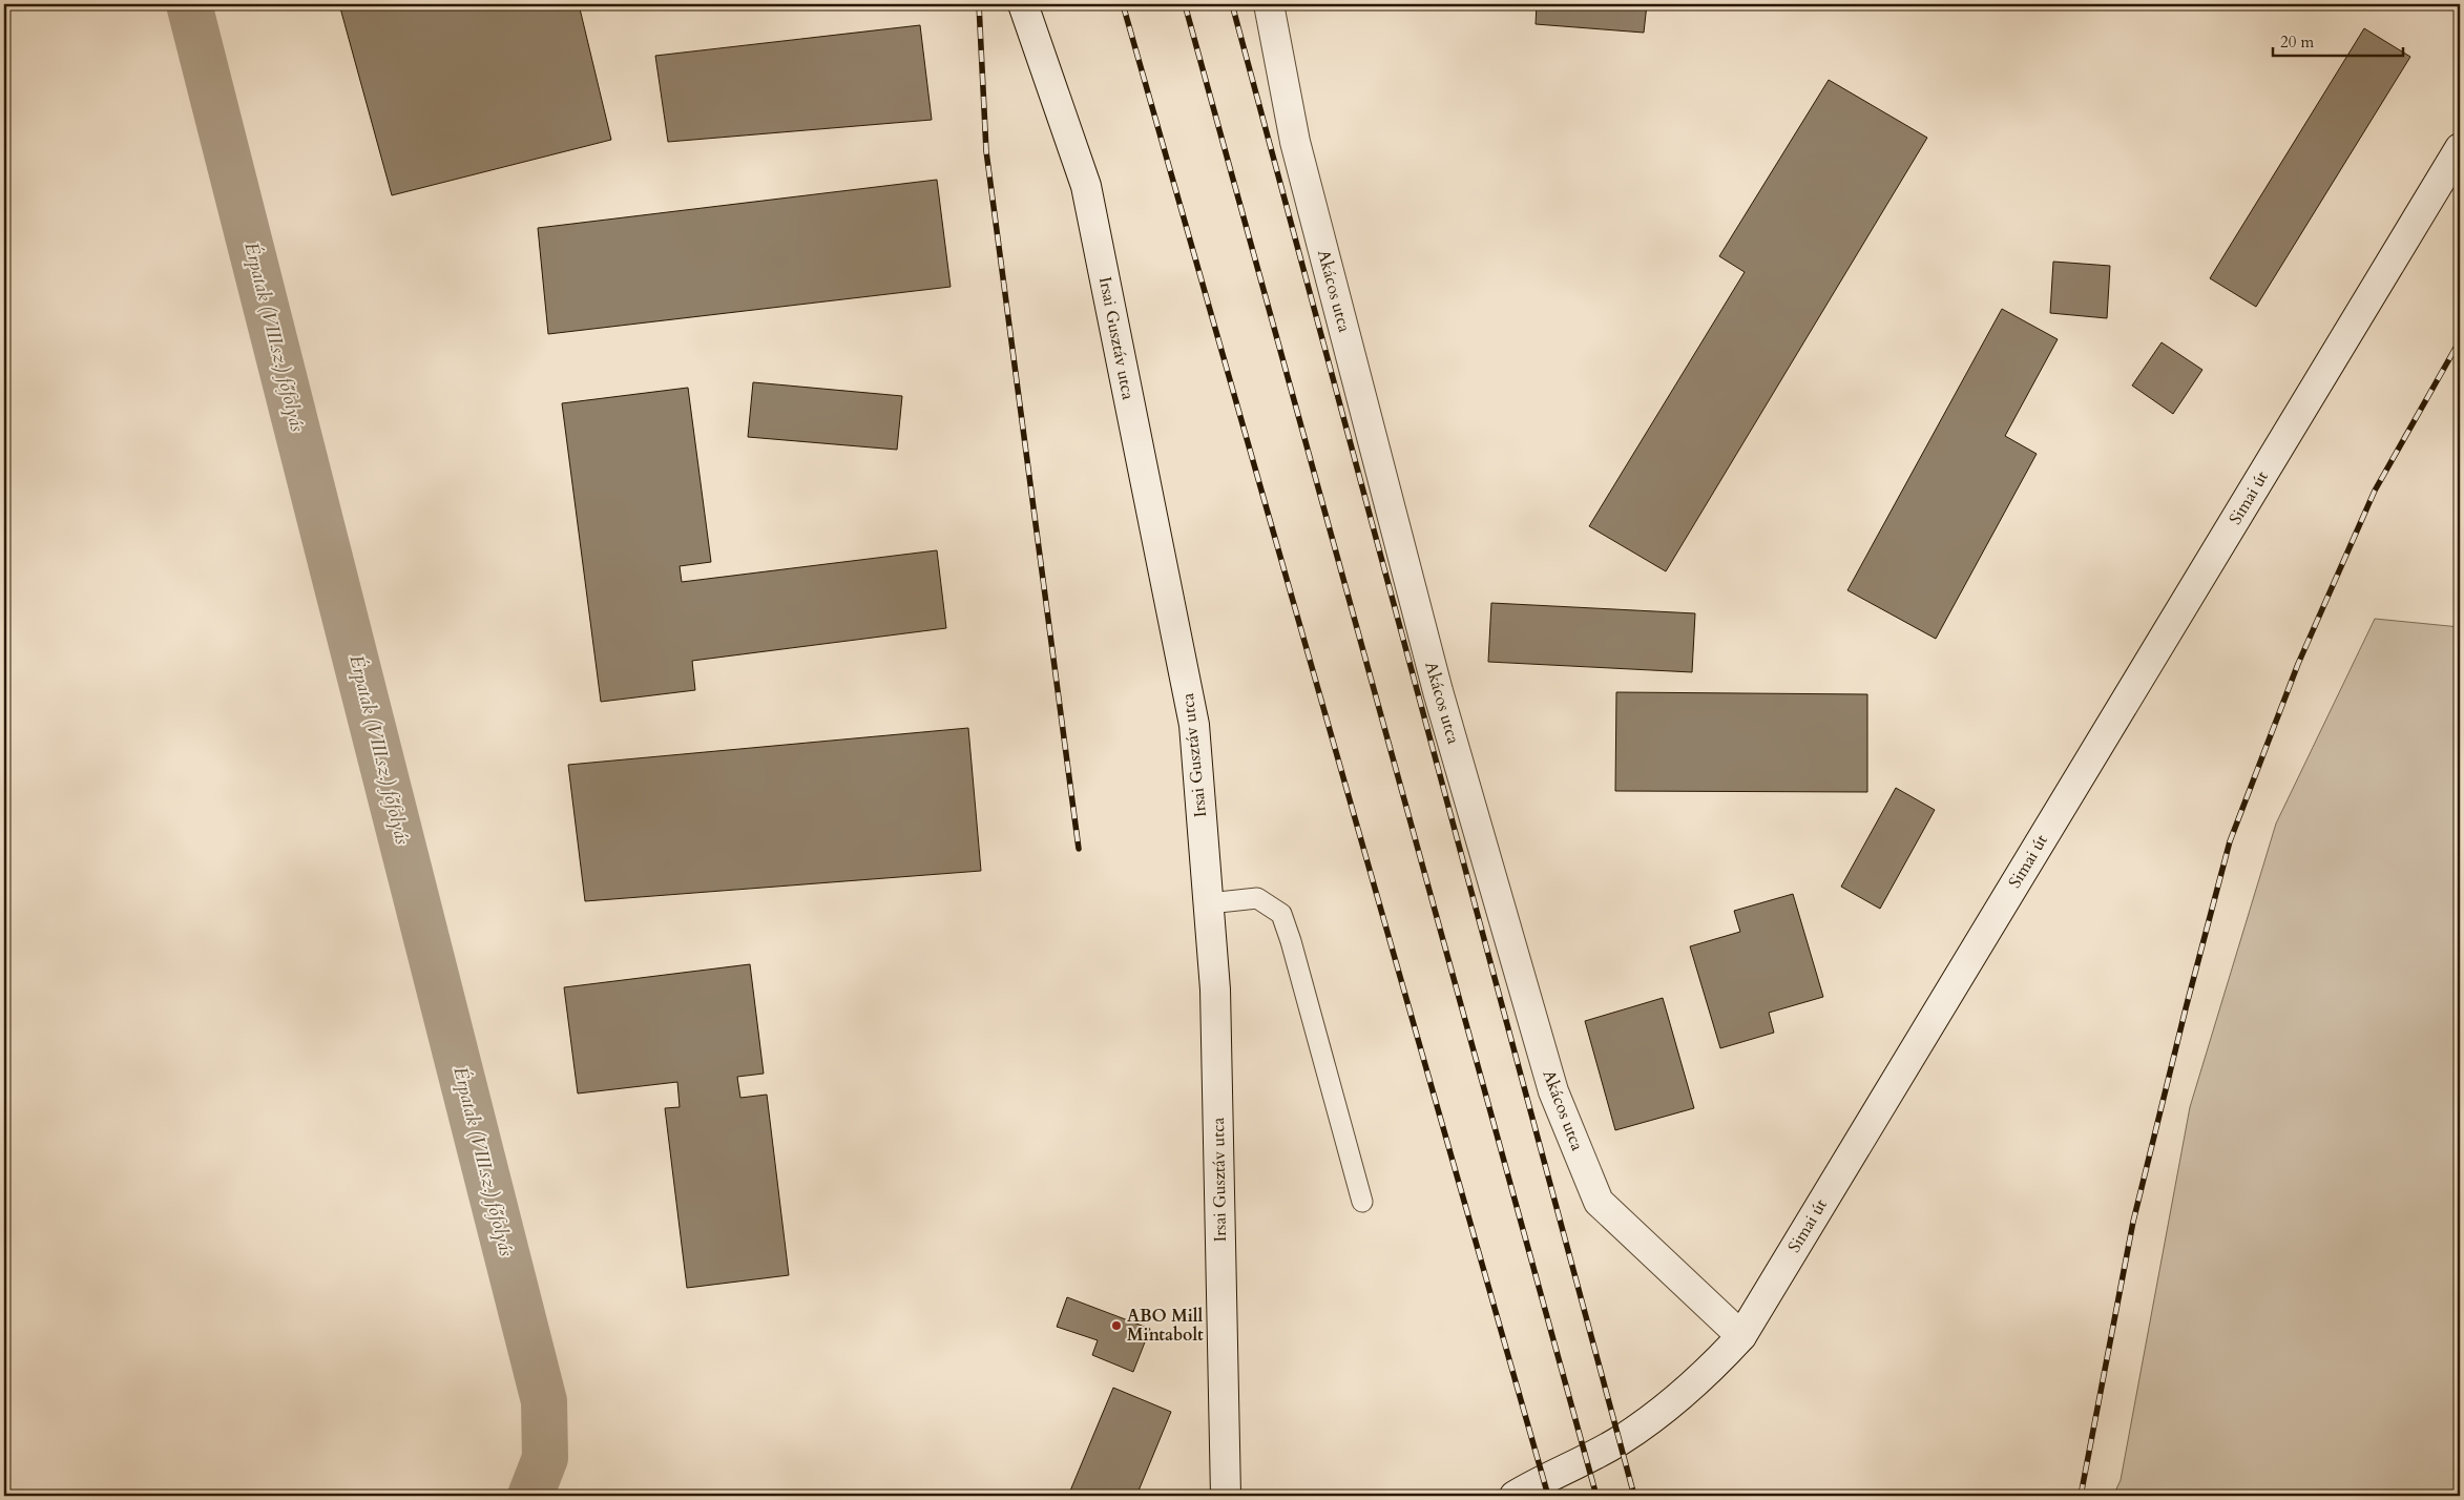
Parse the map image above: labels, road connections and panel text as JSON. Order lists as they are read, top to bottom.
{
  "streets": {
    "street": ["Akácos utca", "Irsai Gusztáv utca", "Simai út"]
  },
  "crossings": [
    ["Akácos utca", "Simai út"]
  ],
  "water": ["Érpatak (VIII.sz.) főfolyás"],
  "places": ["ABO Mill Mintabolt"],
  "scale_bar": "20 m"
}
